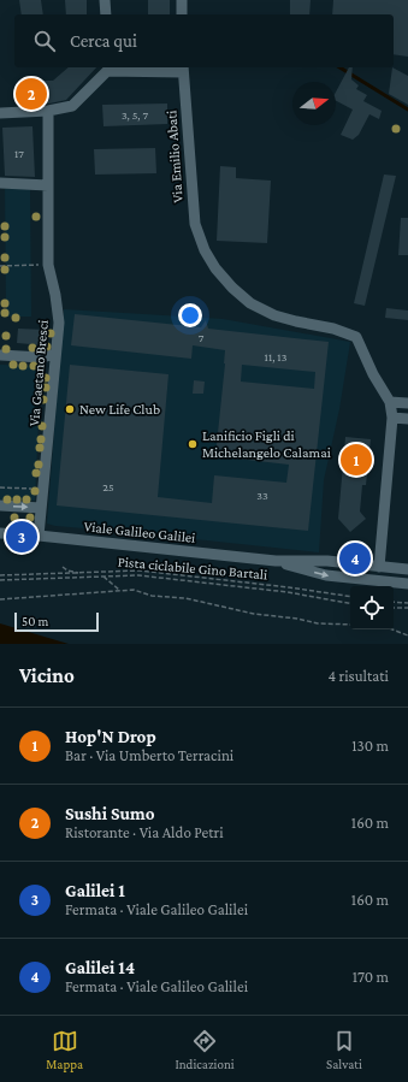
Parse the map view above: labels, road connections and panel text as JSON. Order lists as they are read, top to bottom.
{
  "streets": {
    "street": ["Via Emilio Abati", "Via Gaetano Bresci", "Viale Galileo Galilei"],
    "path": ["Pista ciclabile Gino Bartali"]
  },
  "crossings": [
    ["Via Gaetano Bresci", "Viale Galileo Galilei"]
  ],
  "places": ["New Life Club", "Lanificio Figli di Michelangelo Calamai"],
  "house_numbers": [
    "3, 5, 7",
    "17",
    "7",
    "11, 13",
    "25",
    "33"
  ],
  "scale_bar": "50 m",
  "north": "right",
  "page": {
    "search": "Cerca qui",
    "pins": [
      "2",
      "1",
      "3",
      "4"
    ],
    "scale": "50 m",
    "heading": ["Vicino", "4 risultati"],
    "list": [
      {
        "mark": "1",
        "name": "Hop'N Drop",
        "note": "Bar · Via Umberto Terracini",
        "value": "130 m"
      },
      {
        "mark": "2",
        "name": "Sushi Sumo",
        "note": "Ristorante · Via Aldo Petri",
        "value": "160 m"
      },
      {
        "mark": "3",
        "name": "Galilei 1",
        "note": "Fermata · Viale Galileo Galilei",
        "value": "160 m"
      },
      {
        "mark": "4",
        "name": "Galilei 14",
        "note": "Fermata · Viale Galileo Galilei",
        "value": "170 m"
      }
    ],
    "nav": ["Mappa", "Indicazioni", "Salvati"]
  }
}
